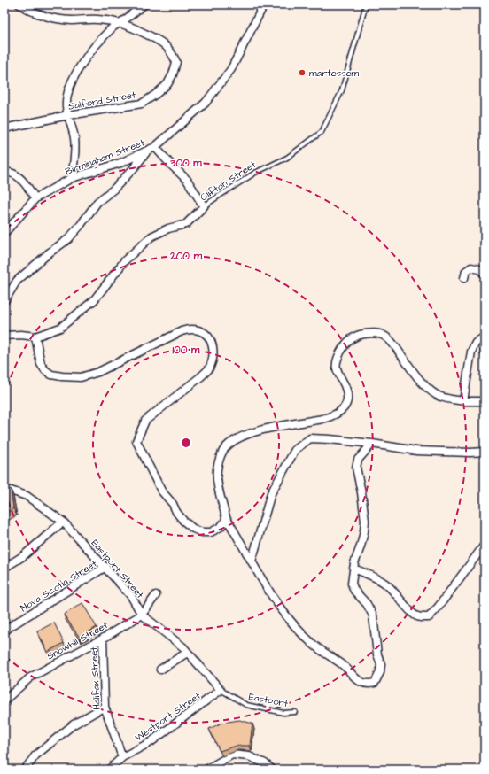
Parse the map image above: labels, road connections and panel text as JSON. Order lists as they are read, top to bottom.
{
  "streets": {
    "street": [
      "Salford Street",
      "Birmingham Street",
      "Clifton Street",
      "Eastport Street",
      "Nova Scotia Street",
      "Snowhill Street",
      "Halifax Street",
      "Westport Street"
    ],
    "lane": ["Eastport"]
  },
  "crossings": [
    ["Eastport Street", "Nova Scotia Street"],
    ["Eastport Street", "Snowhill Street"],
    ["Eastport Street", "Eastport"],
    ["Eastport Street", "Westport Street"],
    ["Snowhill Street", "Halifax Street"],
    ["Halifax Street", "Westport Street"],
    ["Eastport", "Westport Street"]
  ],
  "places": ["martessem"],
  "rings": ["300 m", "200 m", "100 m"]
}
